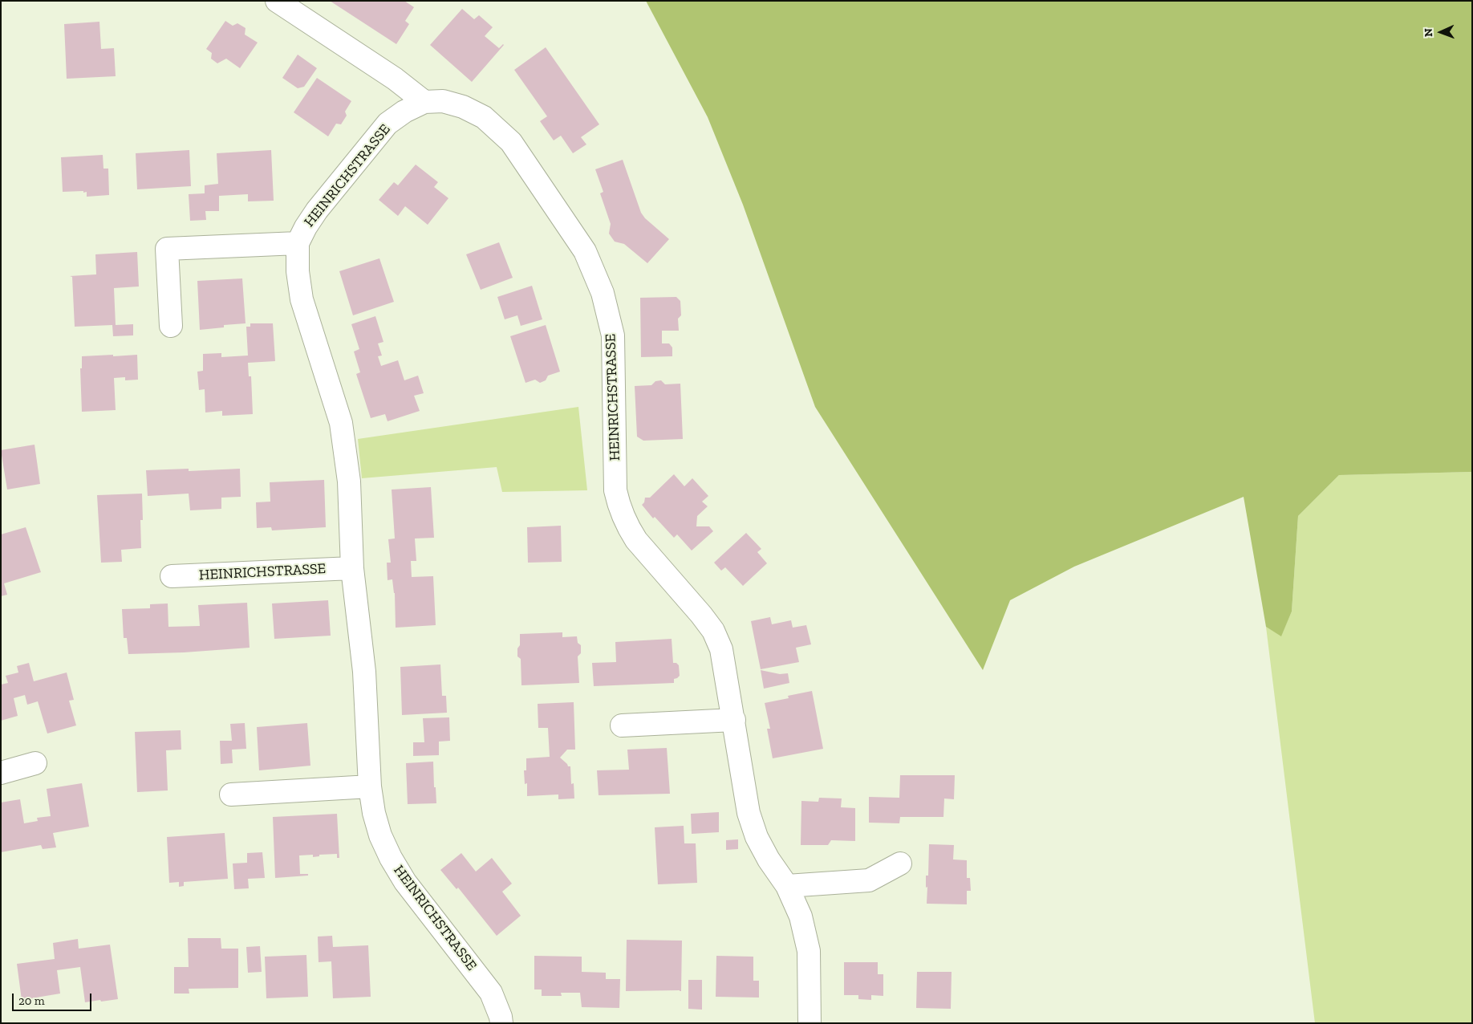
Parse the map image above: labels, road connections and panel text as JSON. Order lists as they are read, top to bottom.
{
  "streets": {
    "street": ["HEINRICHSTRASSE"]
  },
  "scale_bar": "20 m",
  "north": "left"
}
